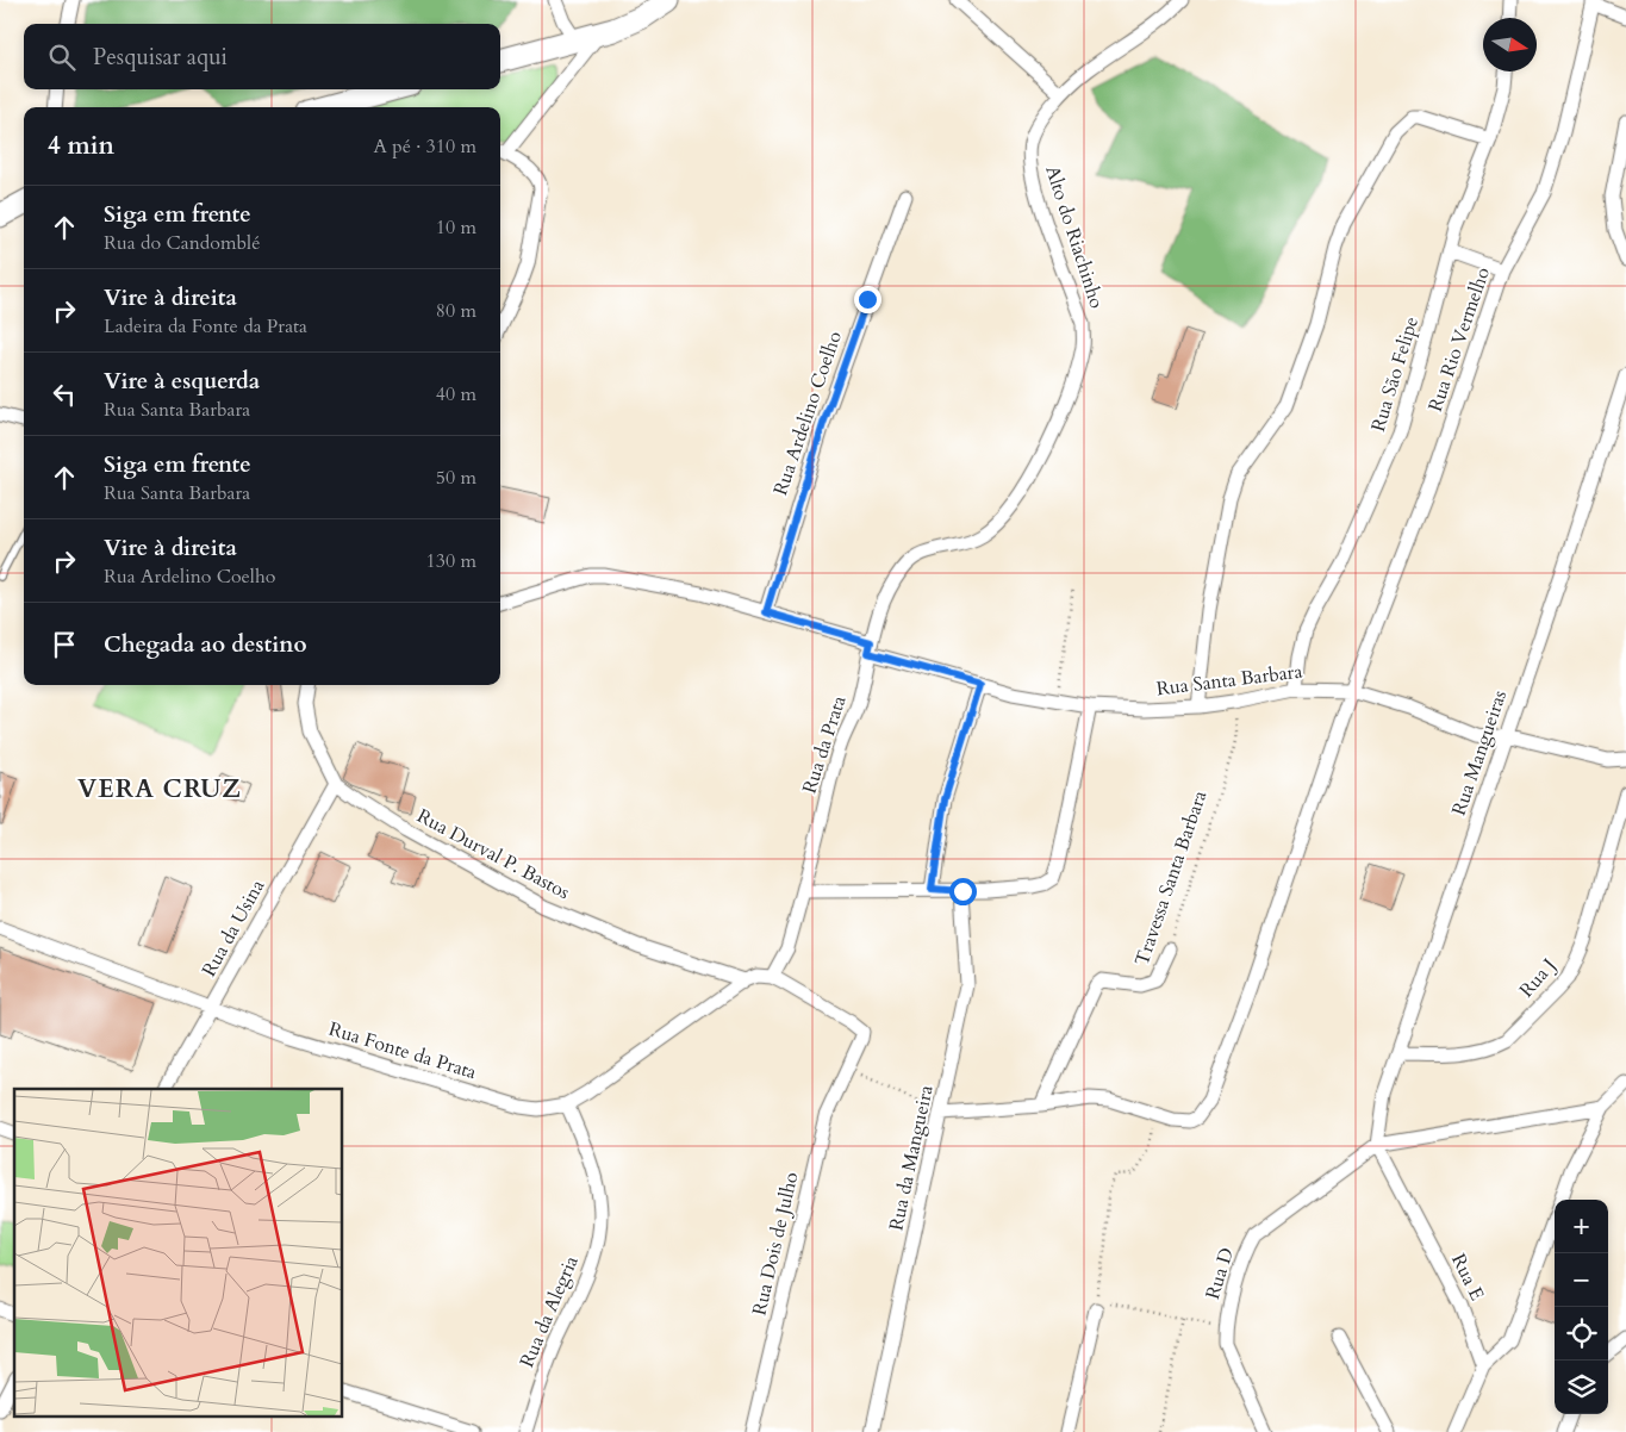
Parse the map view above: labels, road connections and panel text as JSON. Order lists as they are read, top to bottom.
{
  "streets": {
    "street": [
      "Alto do Riachinho",
      "Rua Rio Vermelho",
      "Rua São Felipe",
      "Rua Ardelino Coelho",
      "Rua Santa Barbara",
      "Rua da Prata",
      "Rua Mangueiras",
      "Rua Durval P. Bastos",
      "Travessa Santa Barbara",
      "Rua da Usina",
      "Rua J",
      "Rua Fonte da Prata",
      "Rua da Mangueira",
      "Rua Dois de Julho",
      "Rua D",
      "Rua E",
      "Rua da Alegria"
    ]
  },
  "crossings": [
    ["Alto do Riachinho", "Rua Santa Barbara"],
    ["Alto do Riachinho", "Rua da Prata"],
    ["Rua Rio Vermelho", "Rua Santa Barbara"],
    ["Rua São Felipe", "Rua Santa Barbara"],
    ["Rua Ardelino Coelho", "Rua Santa Barbara"],
    ["Rua Santa Barbara", "Rua da Prata"],
    ["Rua Santa Barbara", "Travessa Santa Barbara"],
    ["Rua Mangueiras", "Rua J"],
    ["Rua Mangueiras", "Rua D"],
    ["Rua Mangueiras", "Rua E"],
    ["Rua Durval P. Bastos", "Rua da Usina"],
    ["Rua Durval P. Bastos", "Rua Fonte da Prata"],
    ["Rua da Usina", "Rua Fonte da Prata"],
    ["Rua Fonte da Prata", "Rua da Alegria"],
    ["Rua D", "Rua E"]
  ],
  "districts": ["VERA CRUZ"],
  "north": "right",
  "page": {
    "search": "Pesquisar aqui",
    "heading": ["4 min", "A pé · 310 m"],
    "list": [
      ["Siga em frente", "Rua do Candomblé", "10 m"],
      ["Vire à direita", "Ladeira da Fonte da Prata", "80 m"],
      ["Vire à esquerda", "Rua Santa Barbara", "40 m"],
      ["Siga em frente", "Rua Santa Barbara", "50 m"],
      ["Vire à direita", "Rua Ardelino Coelho", "130 m"],
      "Chegada ao destino"
    ],
    "map_buttons": ["+", "−"]
  }
}
